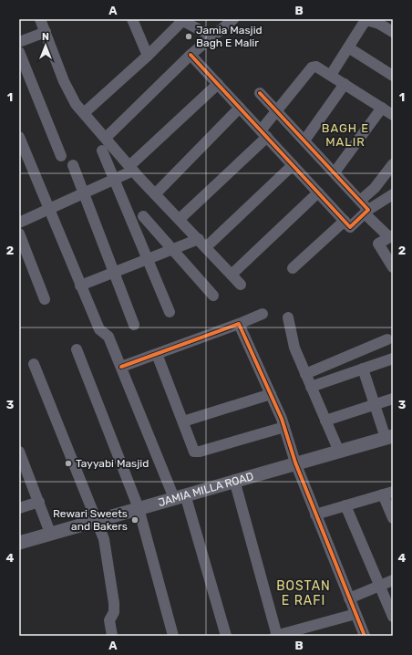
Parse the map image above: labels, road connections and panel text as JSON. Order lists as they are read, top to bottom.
{
  "streets": {
    "main road": ["JAMIA MILLA ROAD"]
  },
  "districts": ["BAGH E MALIR", "BOSTAN E RAFI"],
  "places": ["Jamia Masjid Bagh E Malir", "Tayyabi Masjid", "Rewari Sweets and Bakers"],
  "north": "top",
  "grid": {
    "columns": ["A", "B"],
    "rows": [
      "1",
      "2",
      "3",
      "4"
    ]
  }
}
